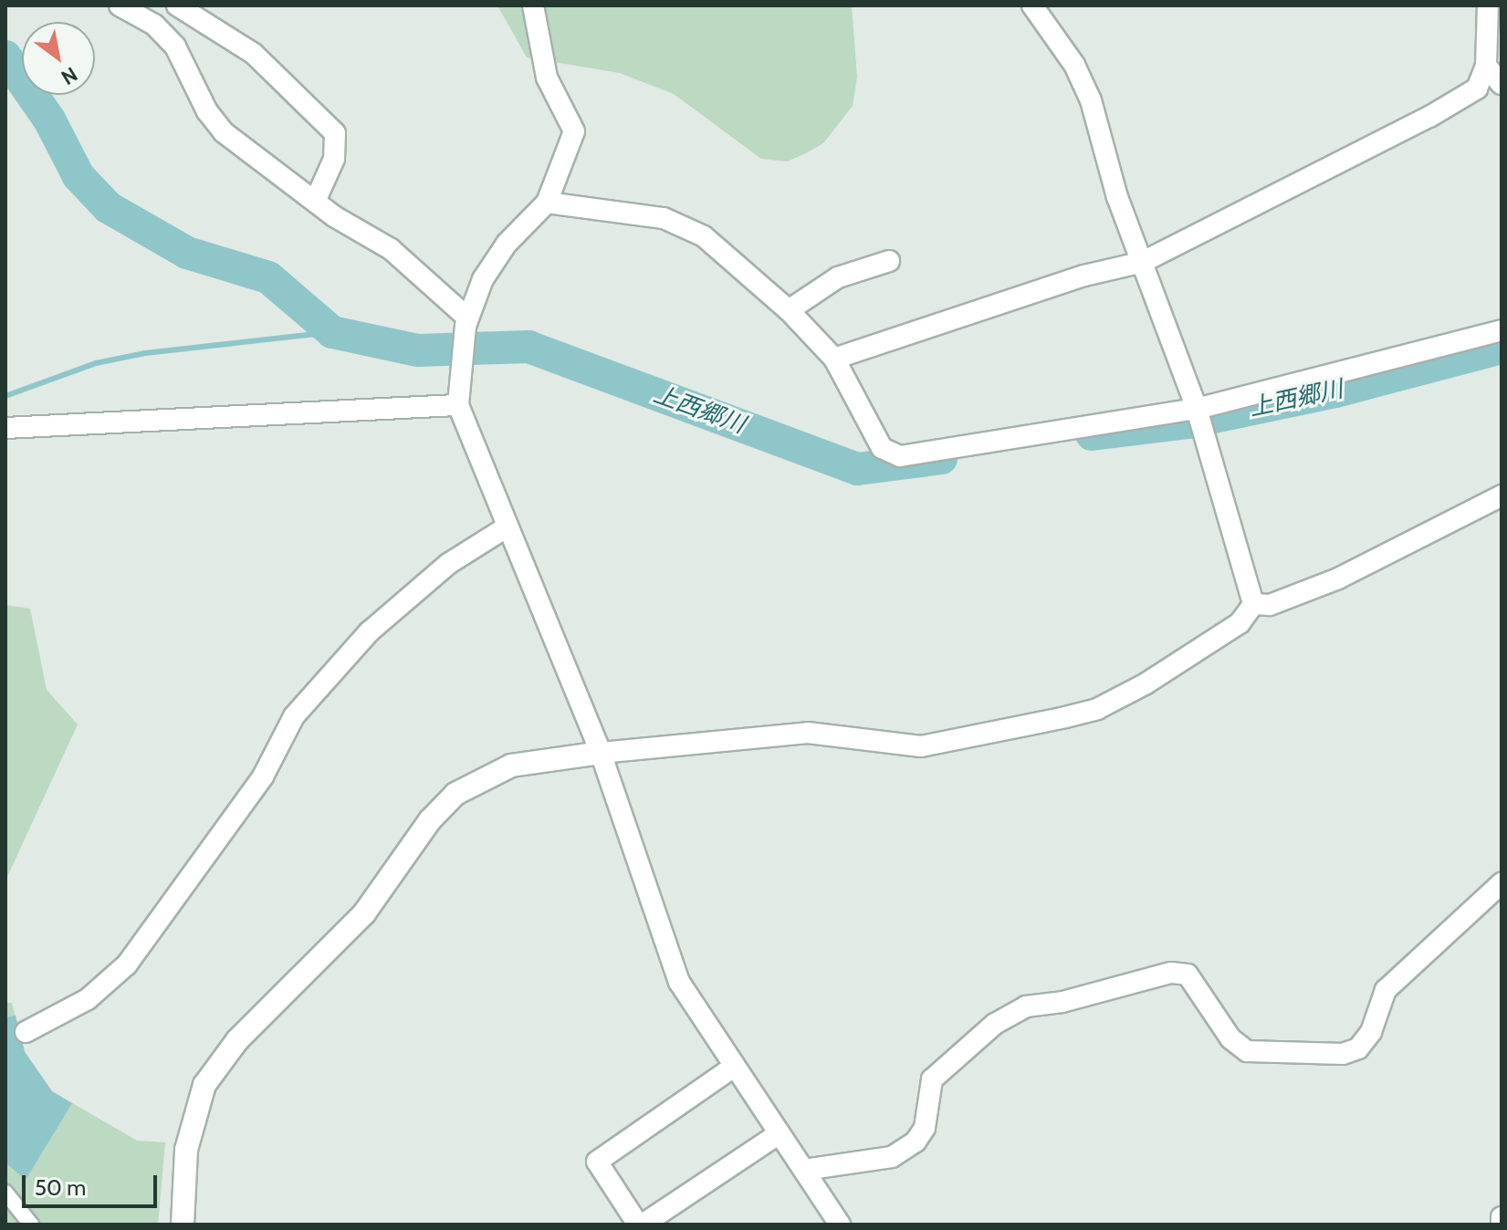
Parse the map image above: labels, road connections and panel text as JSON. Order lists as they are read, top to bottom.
{
  "water": ["上西郷川"],
  "scale_bar": "50 m",
  "north": "bottom right"
}
